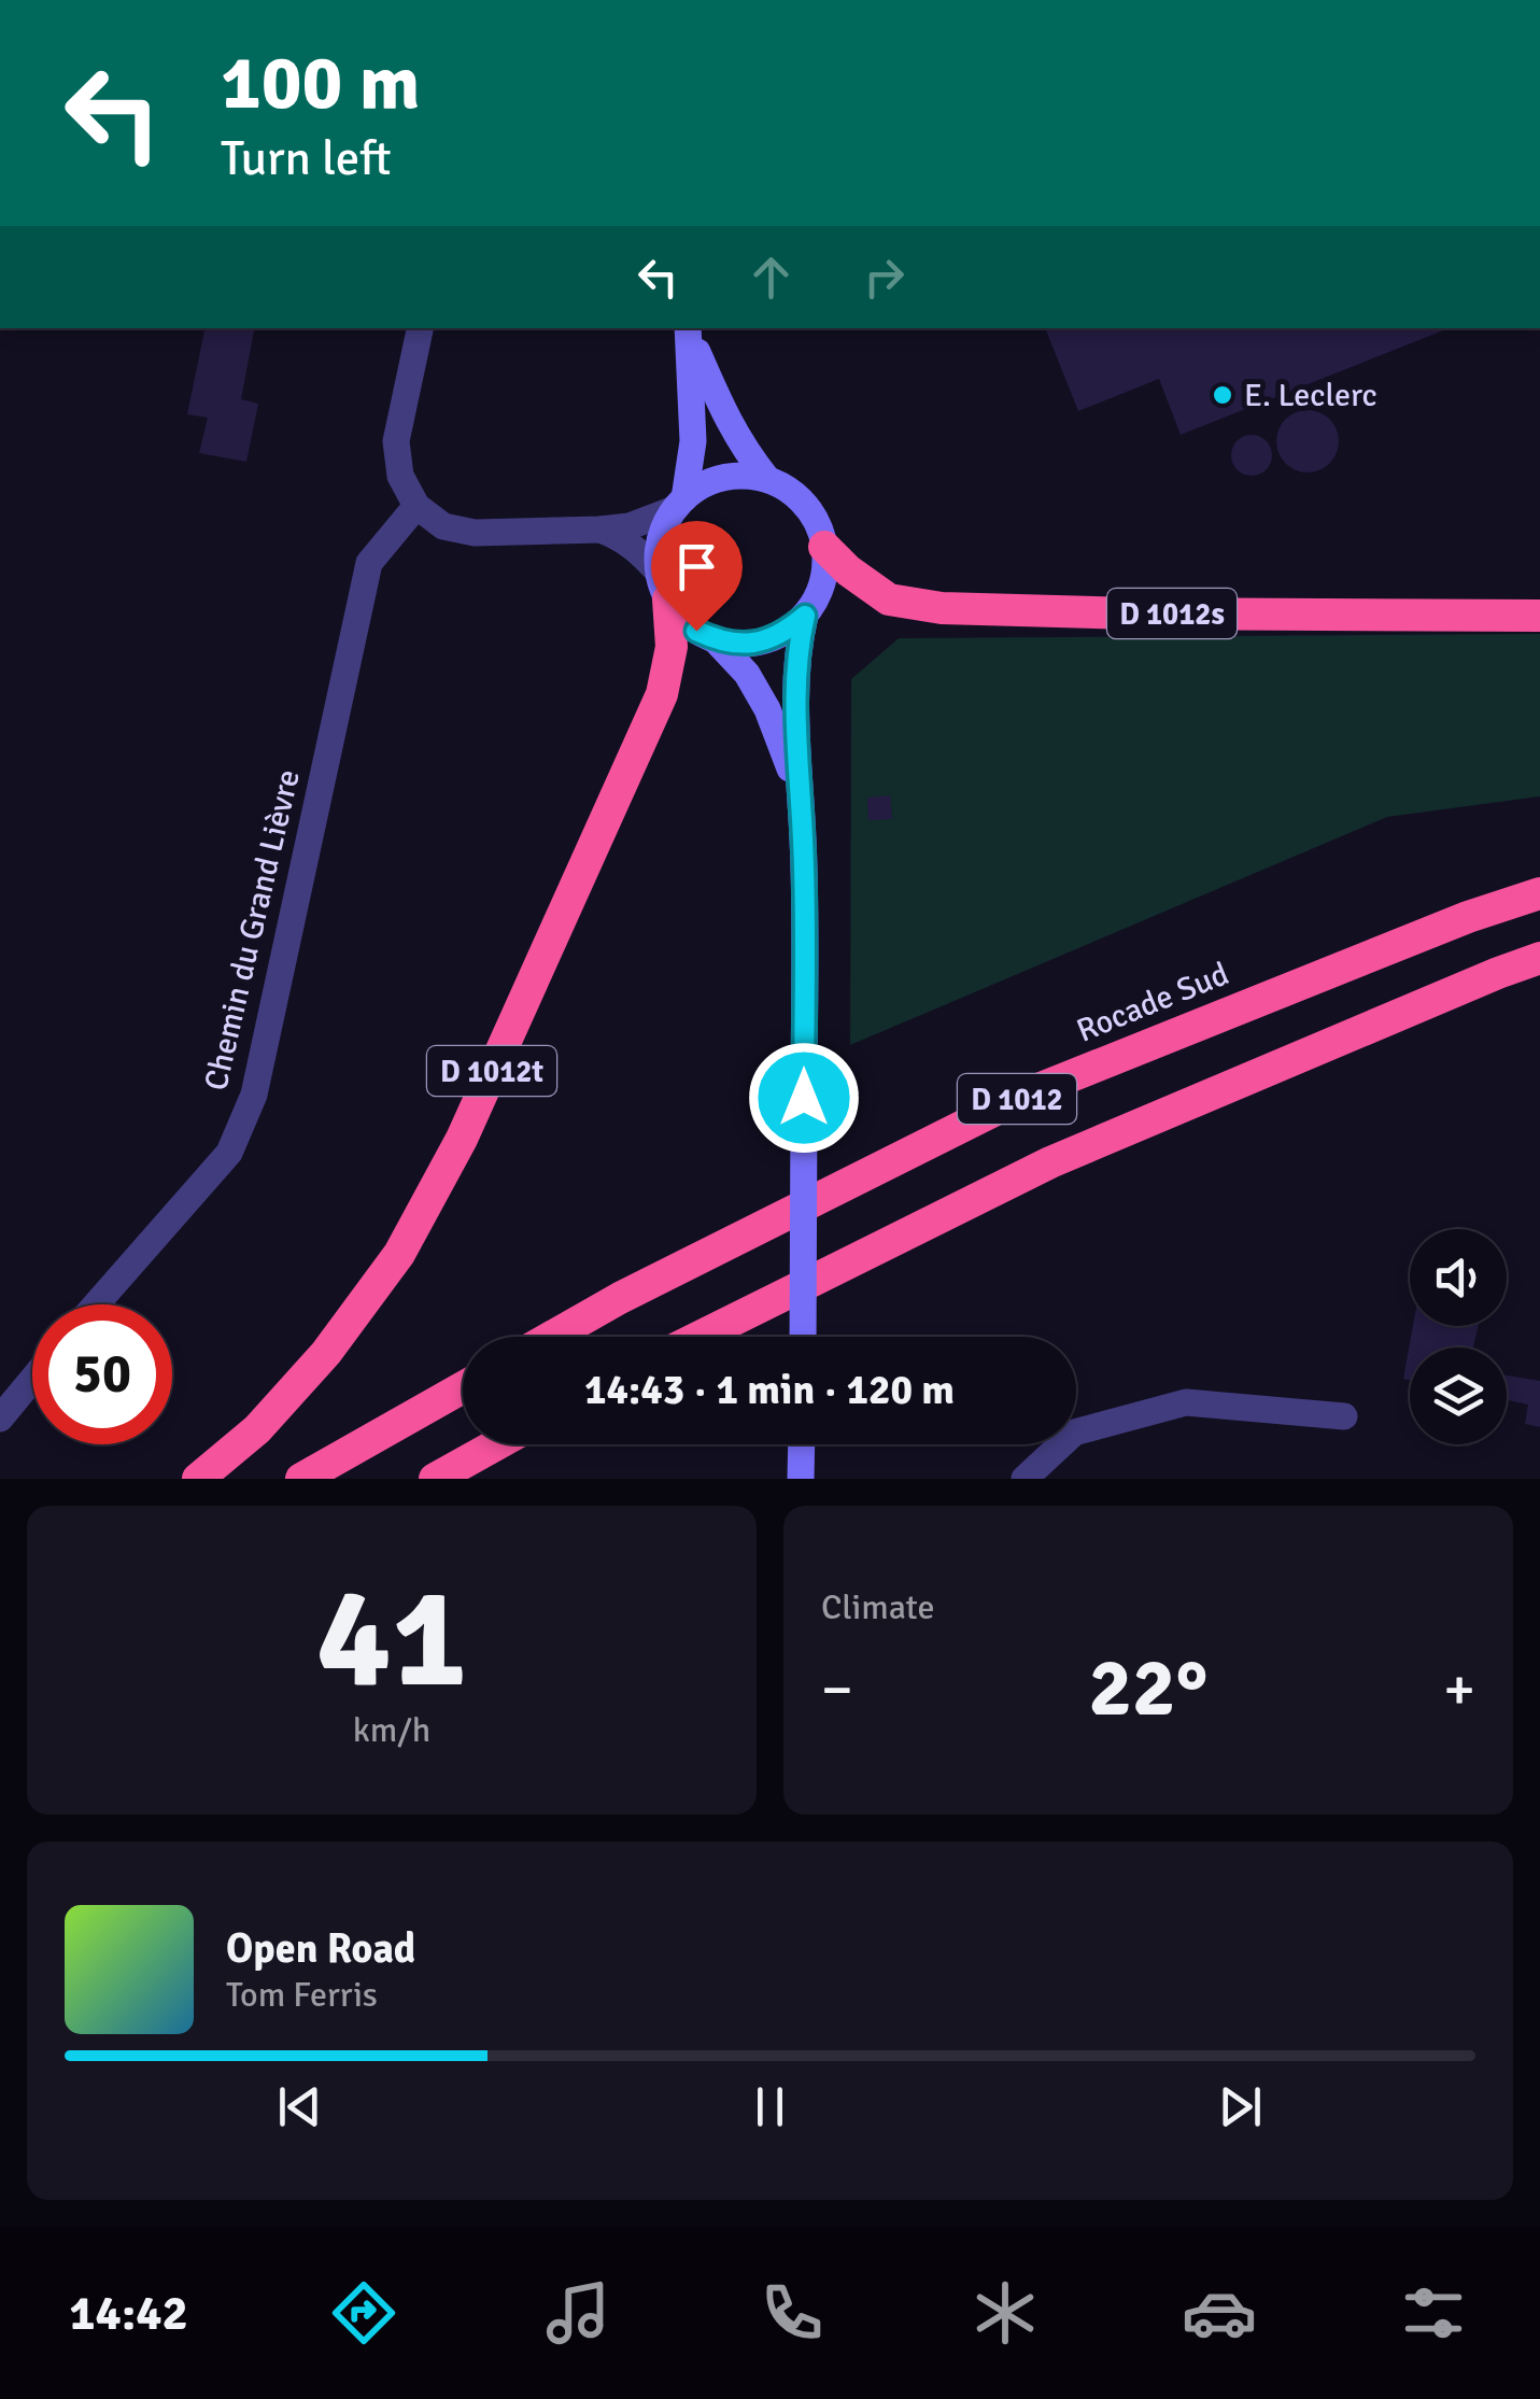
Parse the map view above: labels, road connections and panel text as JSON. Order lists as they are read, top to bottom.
{
  "streets": {
    "highway": [
      "D 1012s",
      "Rocade Sud",
      "D 1012t",
      "D 1012"
    ],
    "street": ["Chemin du Grand Lièvre"]
  },
  "crossings": [
    ["D 1012s", "D 1012t"]
  ],
  "places": ["E. Leclerc"],
  "page": {
    "turn": ["100 m", "Turn left"],
    "limit": "50",
    "trip": "14:43 · 1 min · 120 m",
    "tile": [
      ["41", "km/h"],
      "Climate"
    ],
    "heat": ["−", "22°", "+"],
    "song": ["Open Road", "Tom Ferris"],
    "tabs": "14:42"
  }
}
